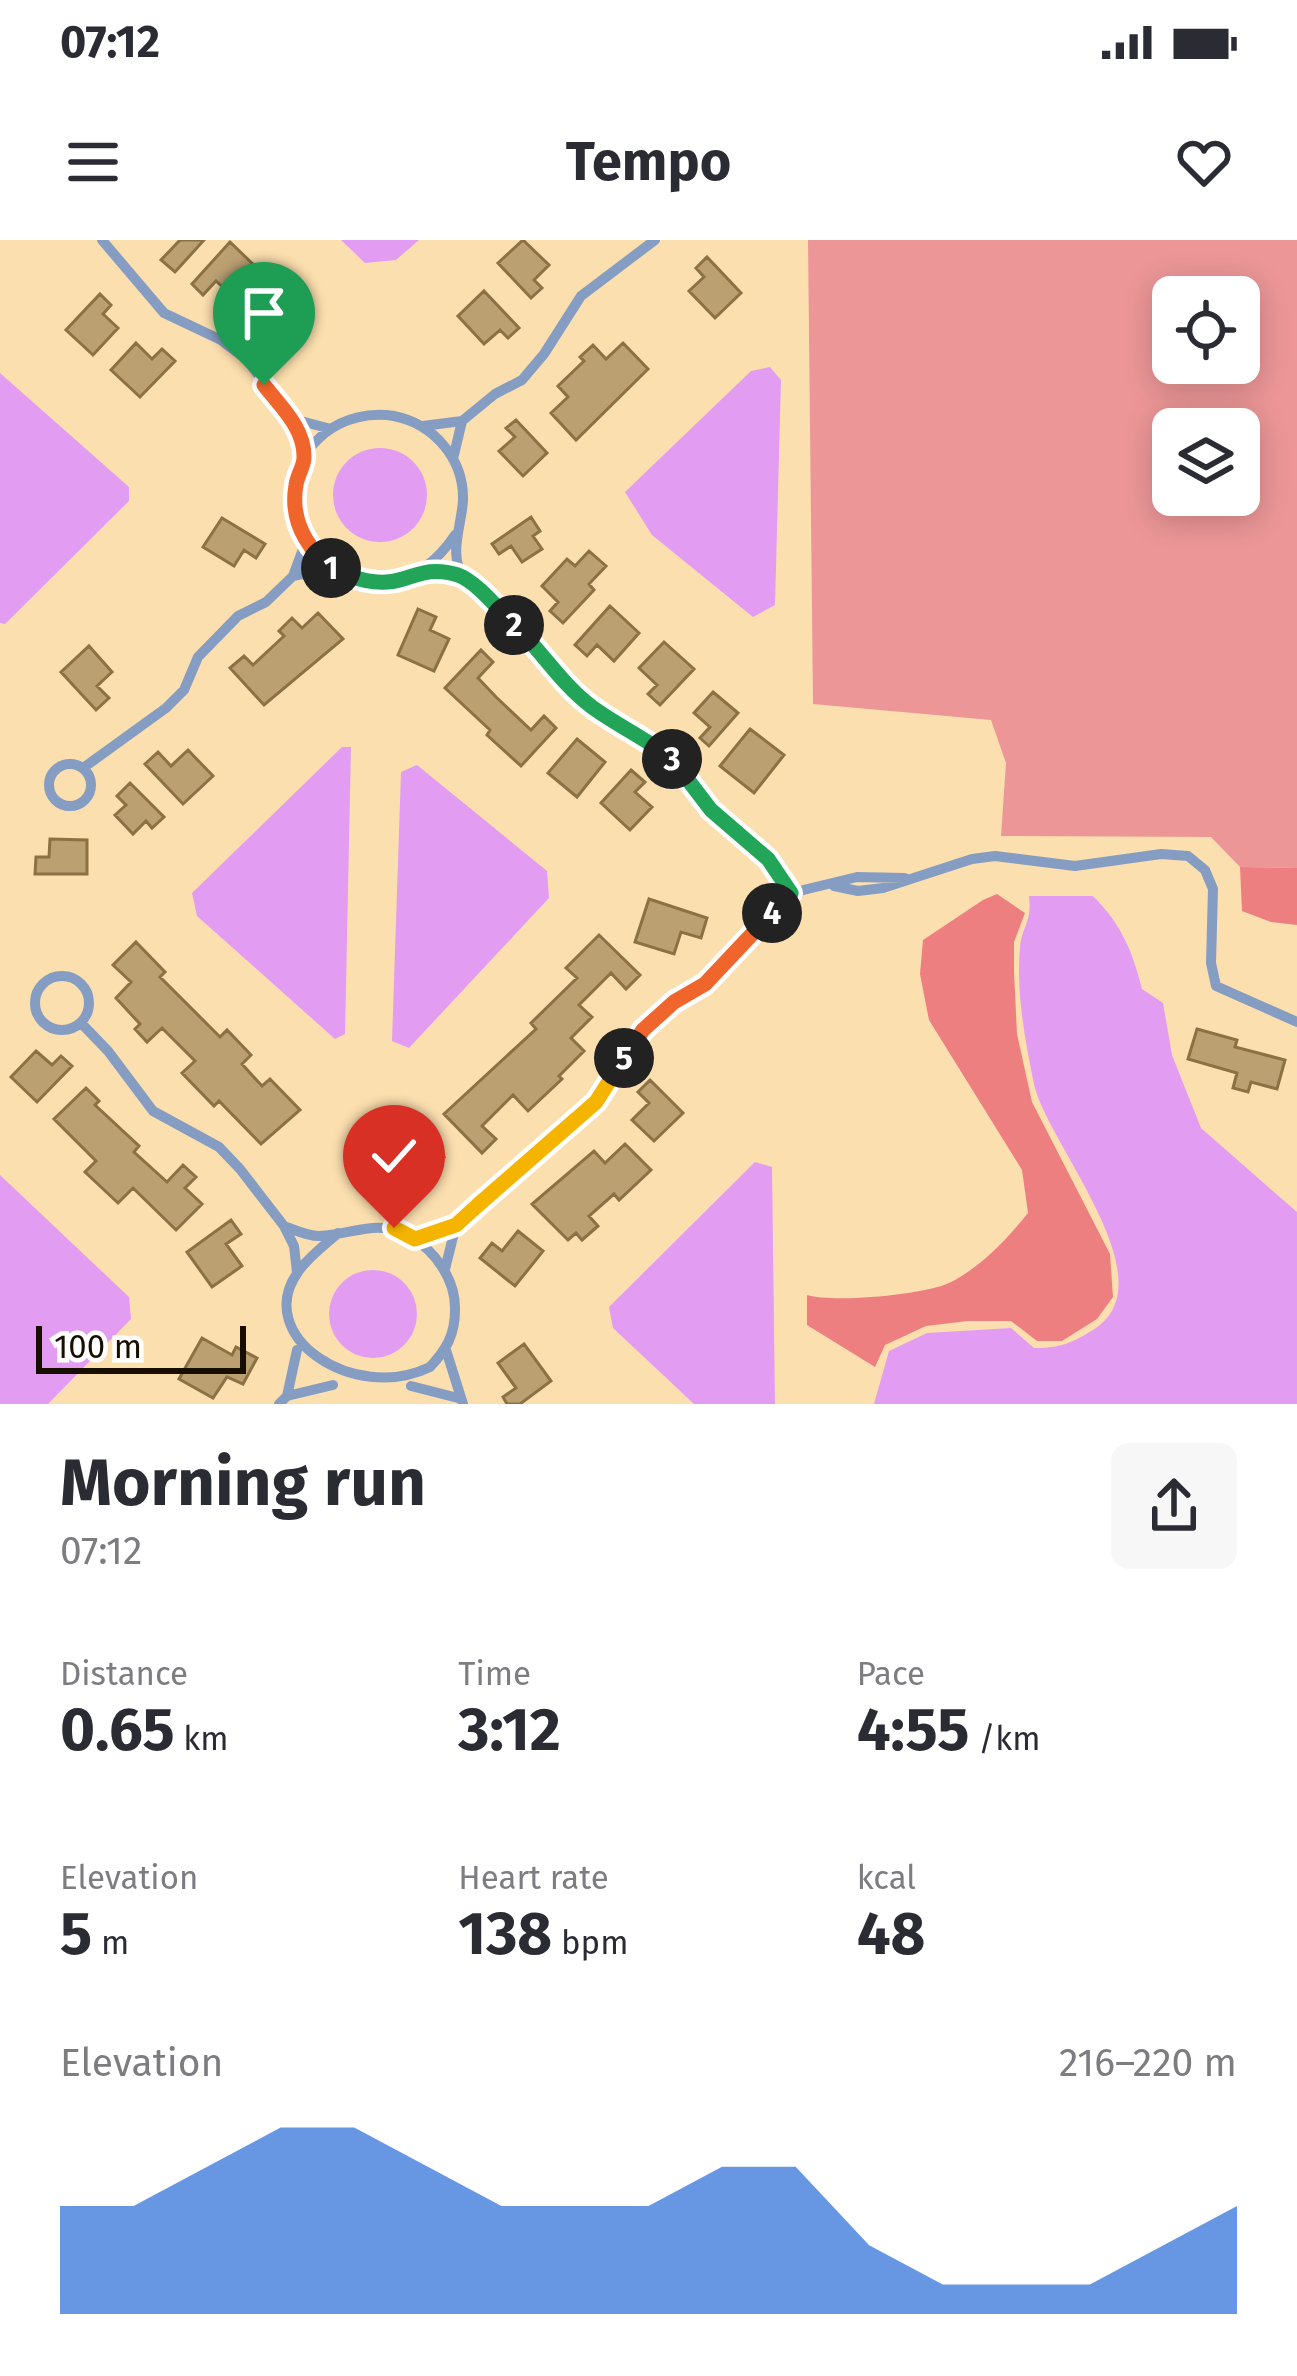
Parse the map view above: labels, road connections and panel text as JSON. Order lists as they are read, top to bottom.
{
  "scale_bar": "100 m",
  "page": {
    "status": "07:12",
    "header": "Tempo",
    "pins": [
      "1",
      "2",
      "3",
      "4",
      "5"
    ],
    "scale": "100 m",
    "heading": ["Morning run", "07:12"],
    "stats": [
      ["Distance", "0.65 km"],
      ["Time", "3:12"],
      ["Pace", "4:55 /km"],
      ["Elevation", "5 m"],
      ["Heart rate", "138 bpm"],
      ["kcal", "48"]
    ],
    "chart": ["Elevation", "216–220 m"]
  }
}
